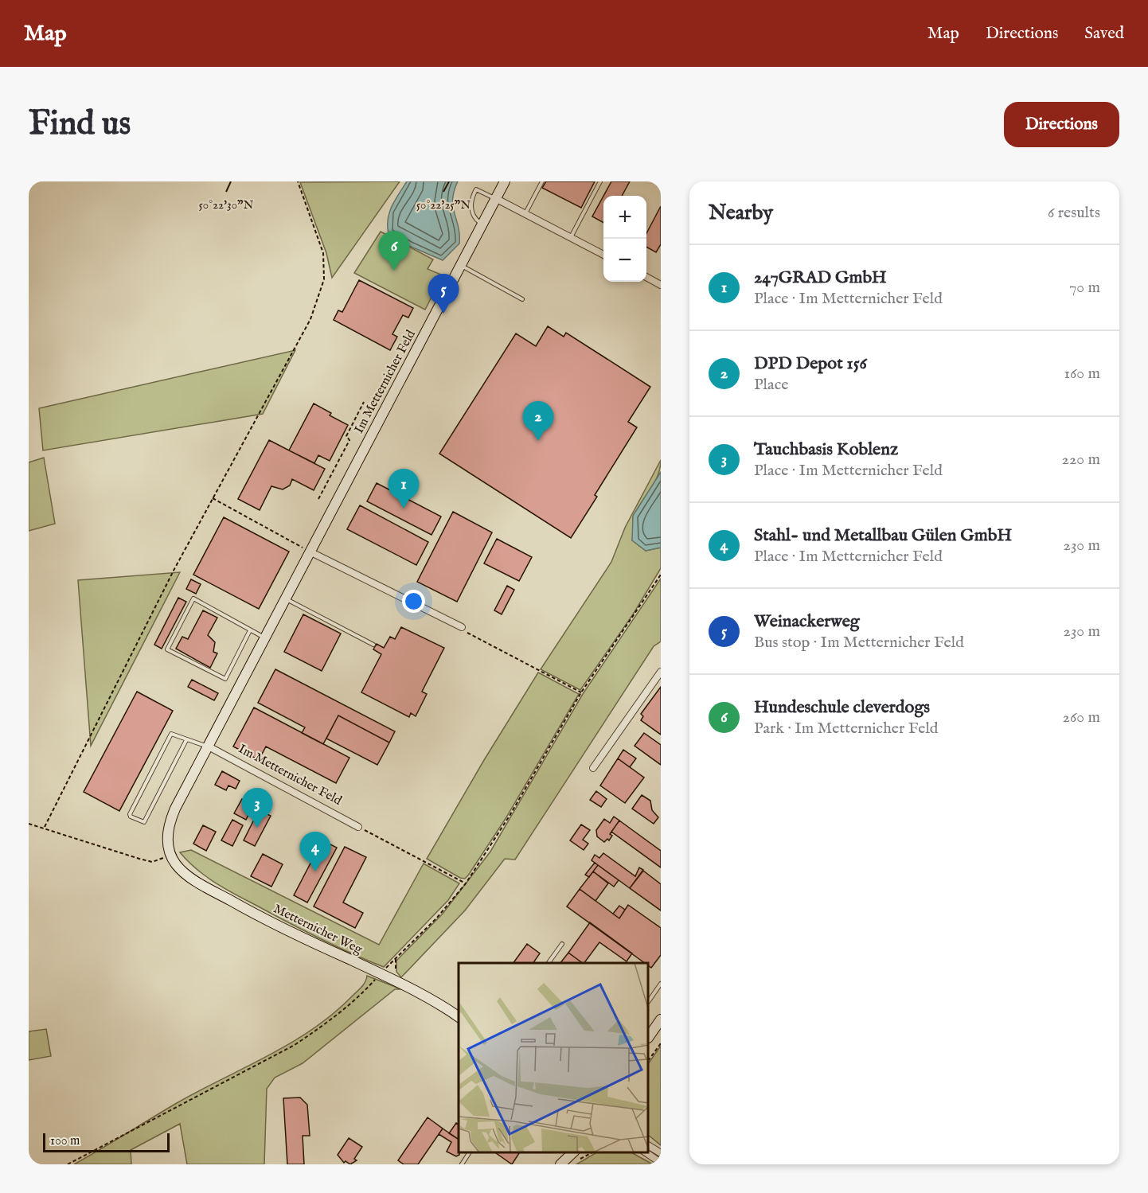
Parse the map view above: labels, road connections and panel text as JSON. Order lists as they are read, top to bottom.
{
  "streets": {
    "street": ["Im Metternicher Feld", "Metternicher Weg"]
  },
  "crossings": [
    ["Im Metternicher Feld", "Metternicher Weg"]
  ],
  "scale_bar": "100 m",
  "page": {
    "header": "Map",
    "nav": ["Map", "Directions", "Saved"],
    "buttons": "Directions",
    "title": "Find us",
    "heading": ["Nearby", "6 results"],
    "map_buttons": ["+", "−"],
    "pins": [
      "6",
      "5",
      "2",
      "1",
      "3",
      "4"
    ],
    "list": [
      {
        "mark": "1",
        "name": "247GRAD GmbH",
        "note": "Place · Im Metternicher Feld",
        "value": "70 m"
      },
      {
        "mark": "2",
        "name": "DPD Depot 156",
        "note": "Place",
        "value": "160 m"
      },
      {
        "mark": "3",
        "name": "Tauchbasis Koblenz",
        "note": "Place · Im Metternicher Feld",
        "value": "220 m"
      },
      {
        "mark": "4",
        "name": "Stahl- und Metallbau Gülen GmbH",
        "note": "Place · Im Metternicher Feld",
        "value": "230 m"
      },
      {
        "mark": "5",
        "name": "Weinackerweg",
        "note": "Bus stop · Im Metternicher Feld",
        "value": "230 m"
      },
      {
        "mark": "6",
        "name": "Hundeschule cleverdogs",
        "note": "Park · Im Metternicher Feld",
        "value": "260 m"
      }
    ],
    "scale": "100 m"
  },
  "coordinates": ["50°22'30\"N", "50°22'25\"N"]
}
